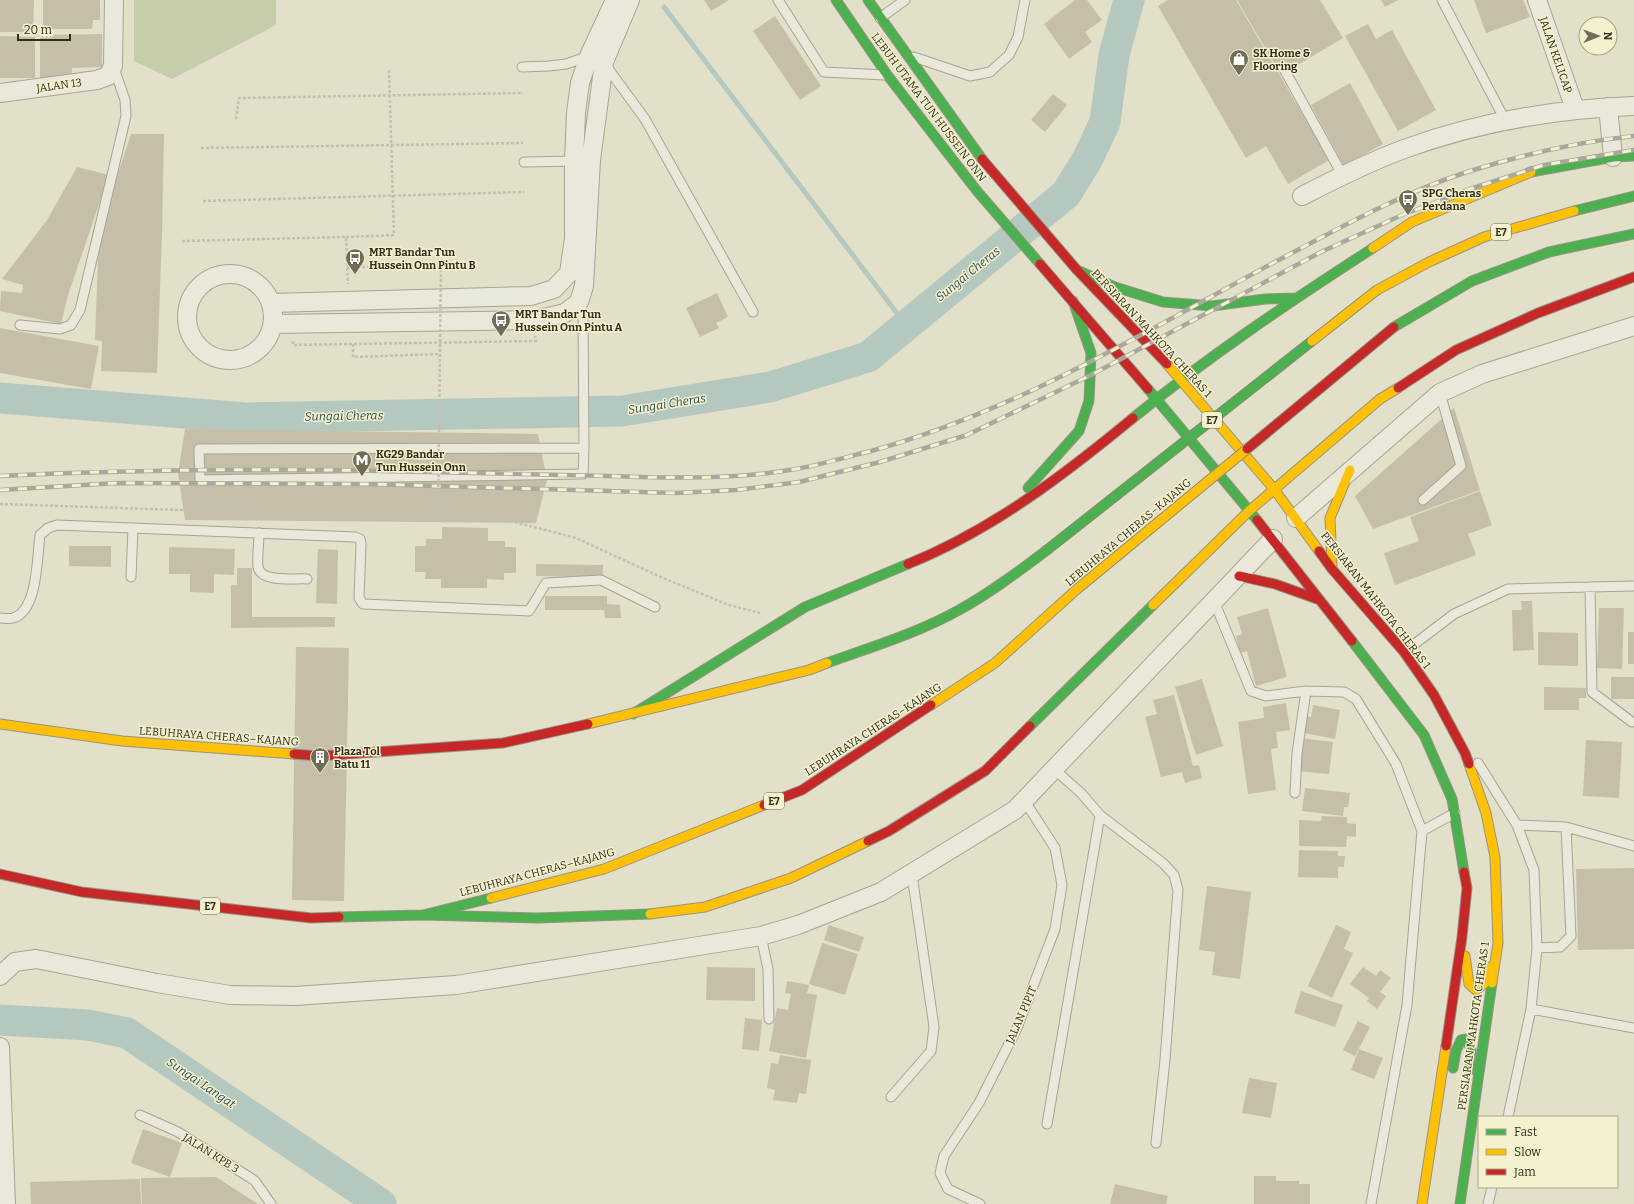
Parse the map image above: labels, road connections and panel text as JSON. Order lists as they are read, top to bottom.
{
  "streets": {
    "main road": [
      "LEBUH UTAMA TUN HUSSEIN ONN",
      "E7",
      "PERSIARAN MAHKOTA CHERAS 1",
      "LEBUHRAYA CHERAS–KAJANG"
    ],
    "street": ["JALAN KELICAP", "JALAN 13"],
    "lane": ["JALAN PIPIT", "JALAN KPB 3"]
  },
  "crossings": [
    ["LEBUH UTAMA TUN HUSSEIN ONN", "PERSIARAN MAHKOTA CHERAS 1"]
  ],
  "water": ["Sungai Cheras", "Sungai Langat"],
  "places": {
    "shop": ["SK Home & Flooring"],
    "bus stop": ["SPG Cheras Perdana", "MRT Bandar Tun Hussein Onn Pintu B", "MRT Bandar Tun Hussein Onn Pintu A"],
    "metro station": ["KG29 Bandar Tun Hussein Onn"],
    "building": ["Plaza Tol Batu 11"]
  },
  "legend": ["Fast", "Slow", "Jam"],
  "scale_bar": "20 m",
  "north": "right"
}
